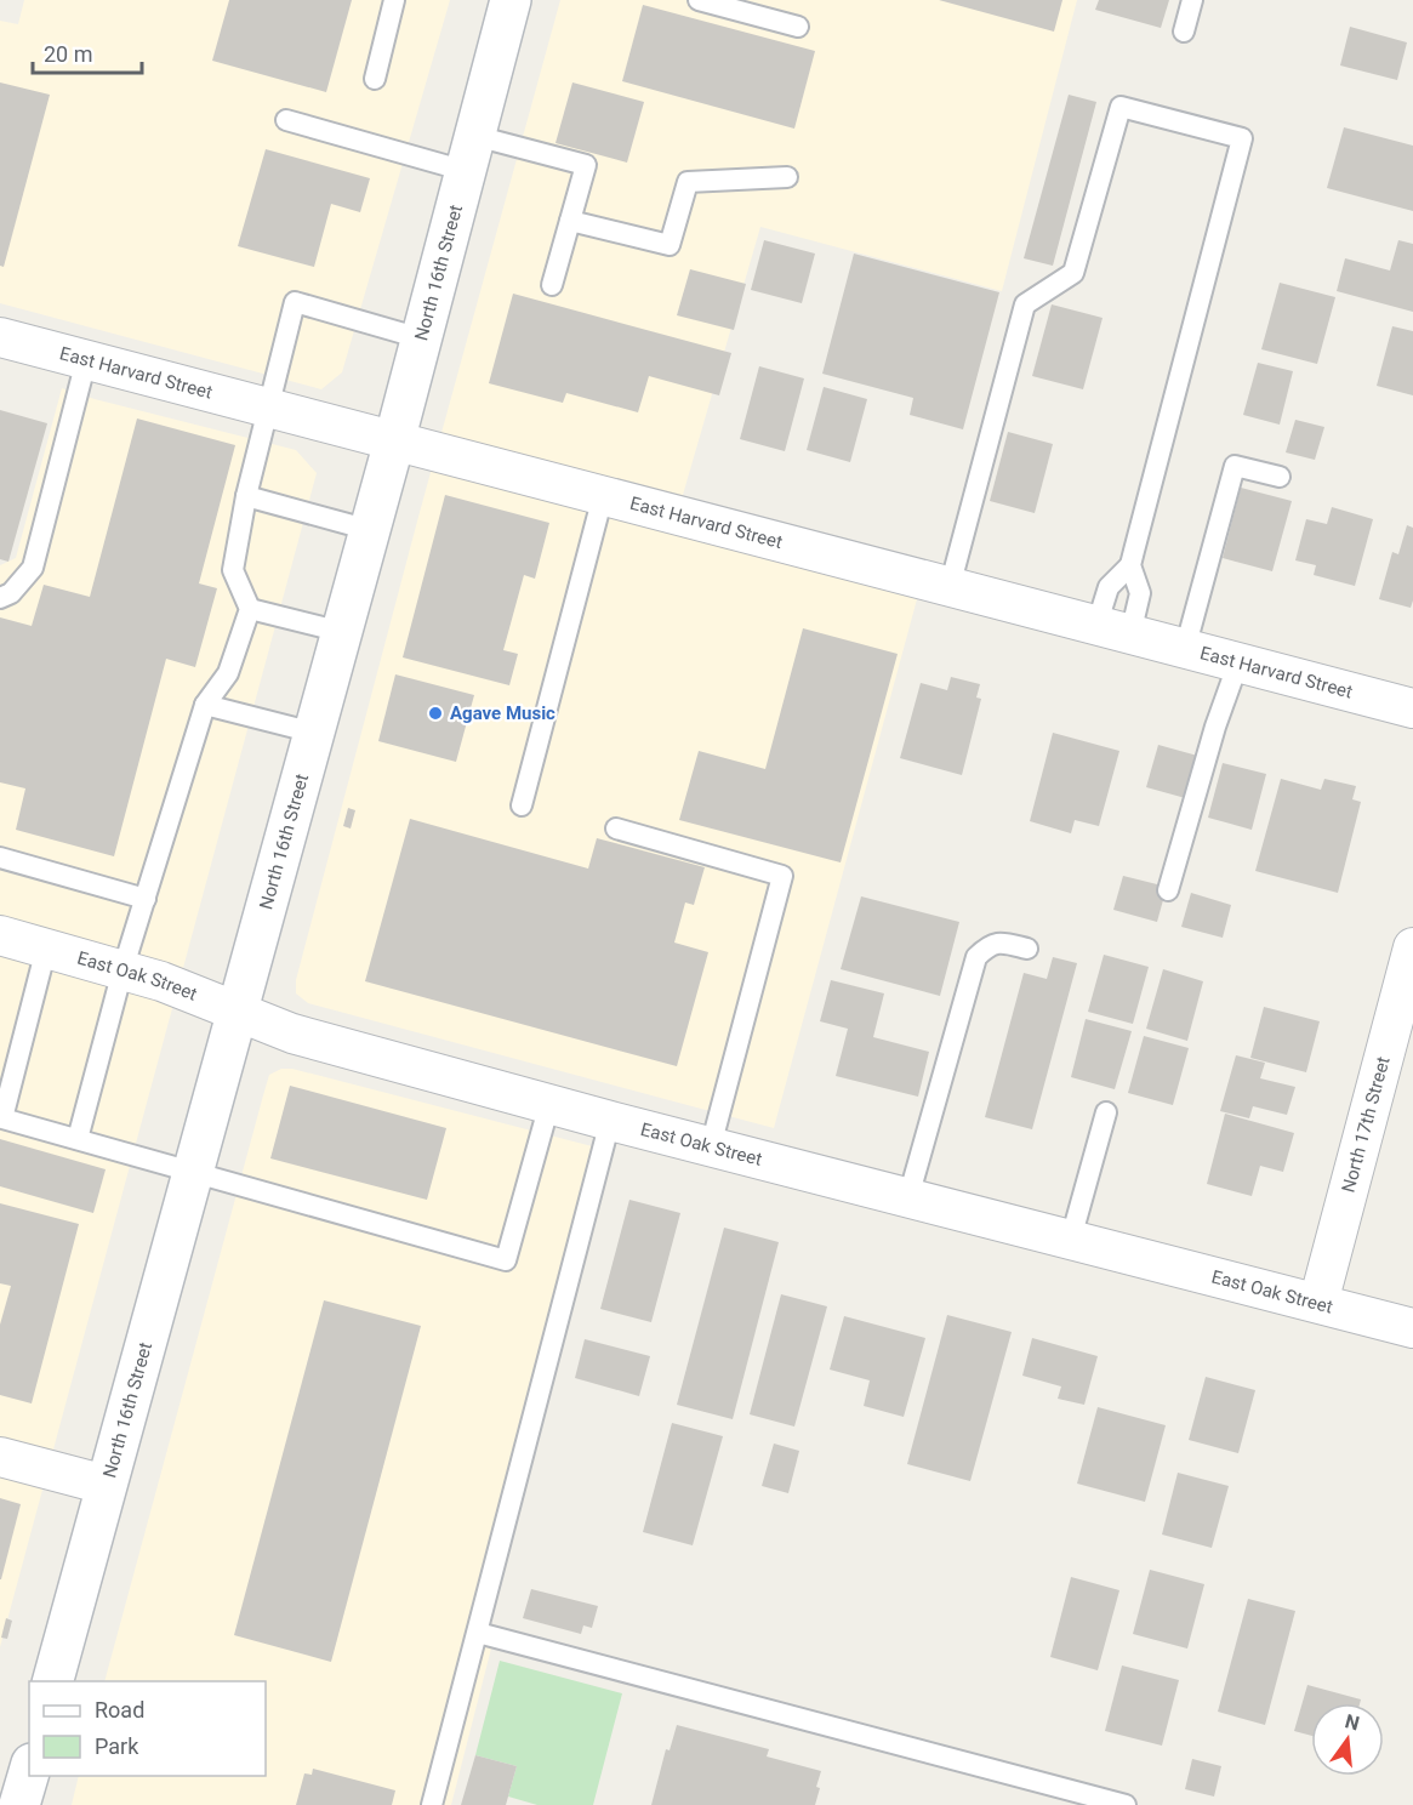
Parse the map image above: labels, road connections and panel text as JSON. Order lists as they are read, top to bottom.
{
  "streets": {
    "main road": ["North 16th Street"],
    "street": ["East Harvard Street", "East Oak Street", "North 17th Street"]
  },
  "crossings": [
    ["North 16th Street", "East Harvard Street"],
    ["North 16th Street", "East Oak Street"],
    ["East Oak Street", "North 17th Street"]
  ],
  "places": ["Agave Music"],
  "legend": ["Road", "Park"],
  "scale_bar": "20 m",
  "north": "top"
}
